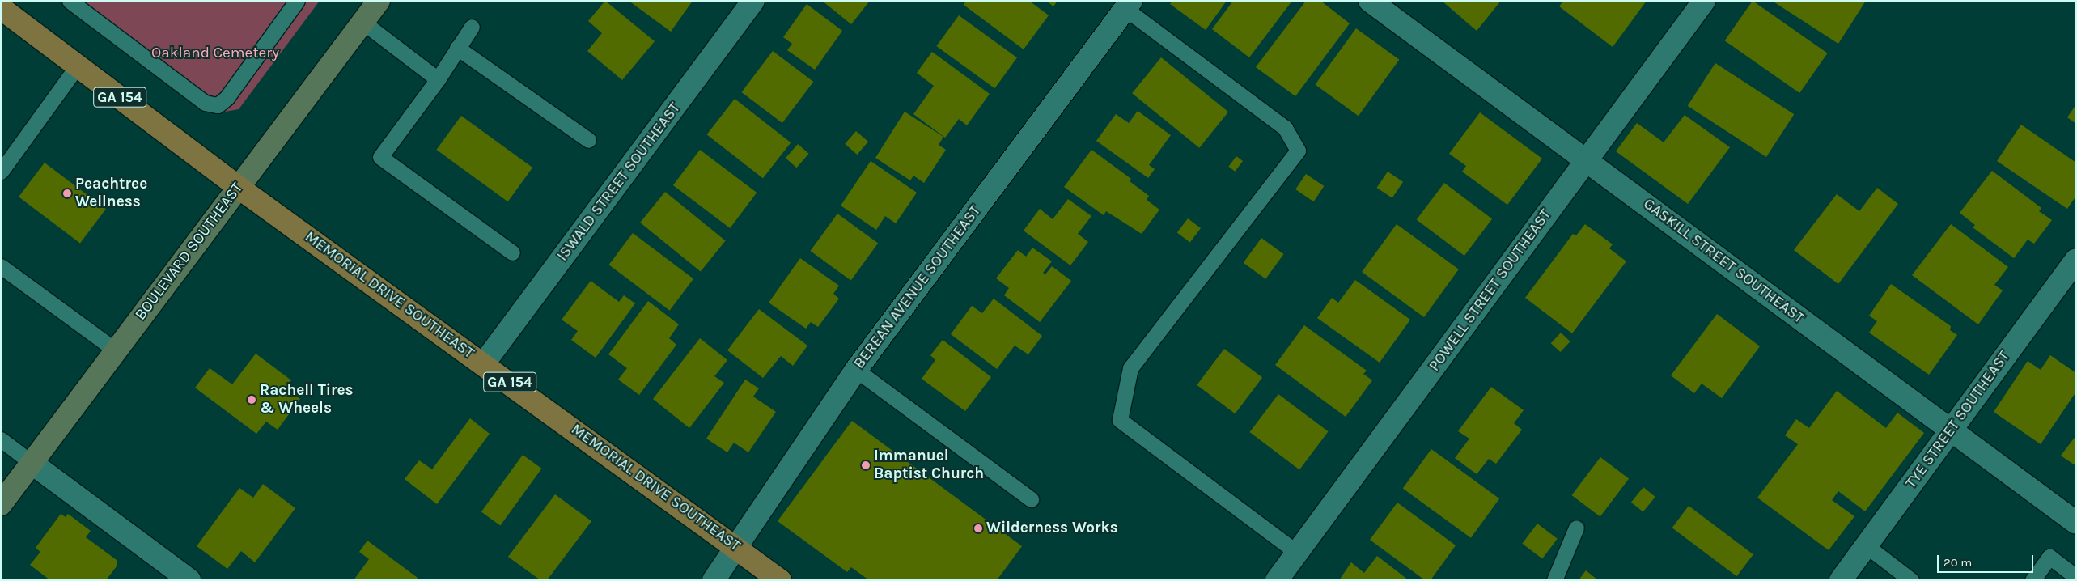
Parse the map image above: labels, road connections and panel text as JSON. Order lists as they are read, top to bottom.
{
  "streets": {
    "main road": ["GA 154", "BOULEVARD SOUTHEAST", "MEMORIAL DRIVE SOUTHEAST"],
    "street": [
      "ISWALD STREET SOUTHEAST",
      "GASKILL STREET SOUTHEAST",
      "BEREAN AVENUE SOUTHEAST",
      "POWELL STREET SOUTHEAST",
      "TYE STREET SOUTHEAST"
    ]
  },
  "crossings": [
    ["ISWALD STREET SOUTHEAST", "MEMORIAL DRIVE SOUTHEAST"],
    ["BOULEVARD SOUTHEAST", "MEMORIAL DRIVE SOUTHEAST"],
    ["GASKILL STREET SOUTHEAST", "POWELL STREET SOUTHEAST"],
    ["GASKILL STREET SOUTHEAST", "TYE STREET SOUTHEAST"],
    ["BEREAN AVENUE SOUTHEAST", "MEMORIAL DRIVE SOUTHEAST"]
  ],
  "parks": ["Oakland Cemetery"],
  "places": [
    "Peachtree Wellness",
    "Rachell Tires & Wheels",
    "Immanuel Baptist Church",
    "Wilderness Works"
  ],
  "scale_bar": "20 m"
}
